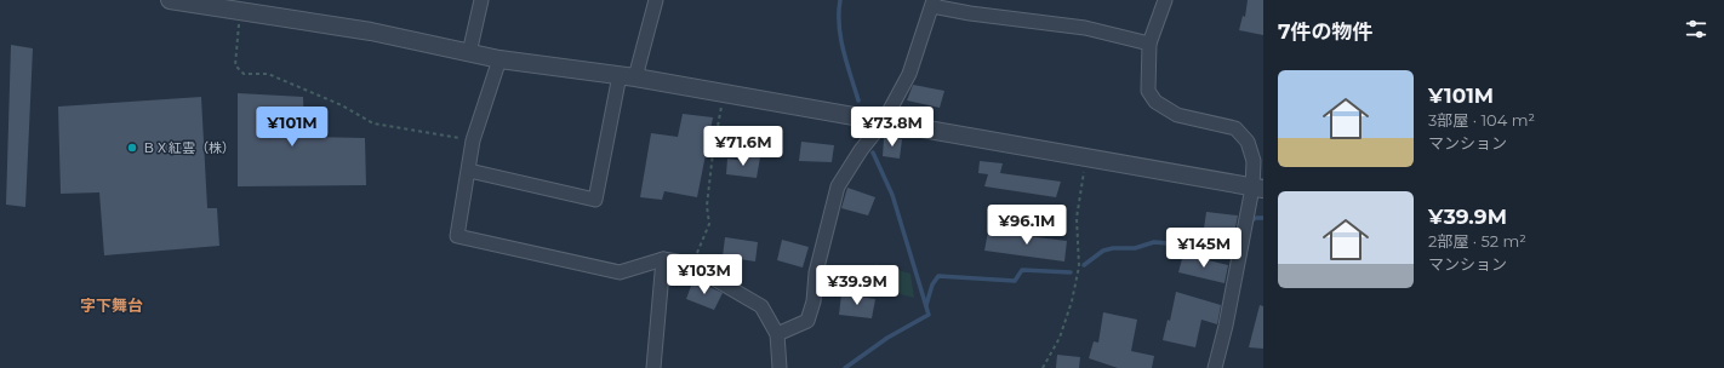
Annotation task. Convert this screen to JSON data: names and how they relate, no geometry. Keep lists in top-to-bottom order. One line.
{"districts":["字下舞台"],"places":["ＢＸ紅雲（株）"],"page":{"heading":"7件の物件","list":[{"name":"¥101M","note":"3部屋 · 104 m² · マンション"},{"name":"¥39.9M","note":"2部屋 · 52 m² · マンション"}],"price":["¥101M","¥73.8M","¥71.6M","¥96.1M","¥145M","¥103M","¥39.9M"]}}
